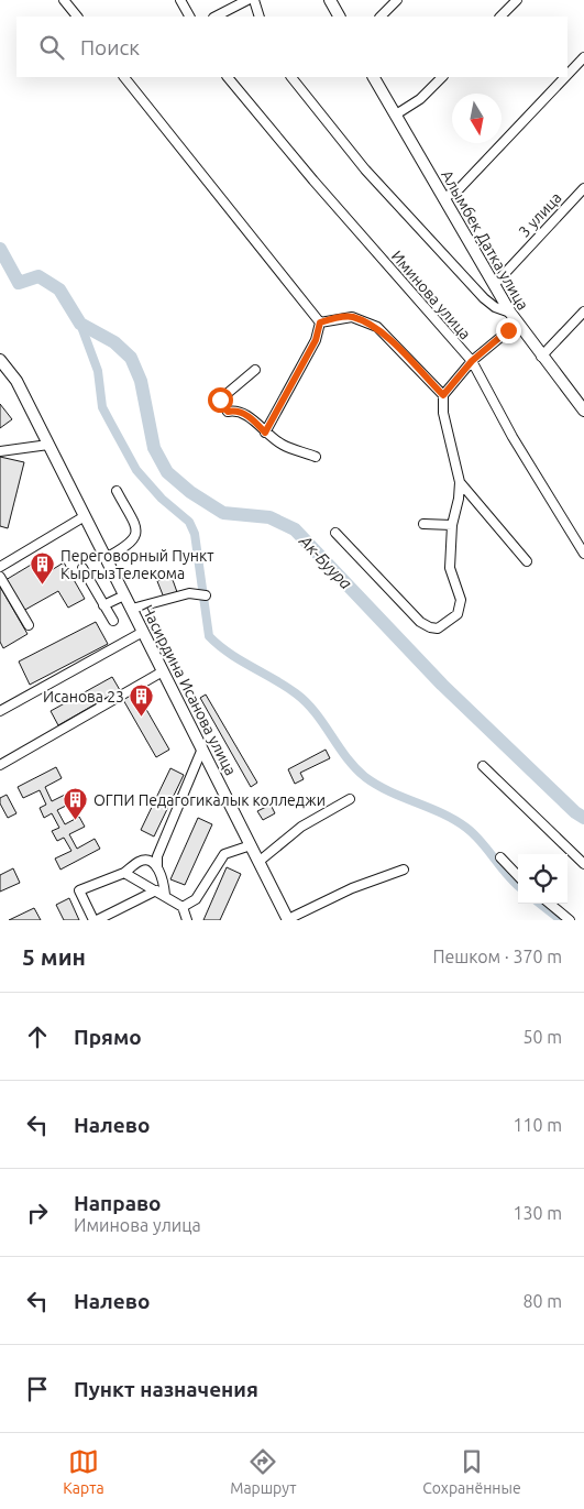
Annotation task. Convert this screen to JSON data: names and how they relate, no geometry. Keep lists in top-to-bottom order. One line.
{"streets":{"main road":["Алымбек Датка улица","Насирдина Исанова улица"],"street":["3 улица","Иминова улица"]},"crossings":[["3 улица","Алымбек Датка улица"]],"water":["Ак-Буура"],"places":{"building":["Переговорный Пункт КыргызТелекома","Исанова 23","ОГПИ Педагогикалык колледжи"]},"north":"bottom","page":{"search":"Поиск","heading":["5 мин","Пешком · 370 m"],"list":[["Прямо","50 m"],["Налево","110 m"],["Направо","Иминова улица","130 m"],["Налево","80 m"],"Пункт назначения"],"nav":["Карта","Маршрут","Сохранённые"]}}
